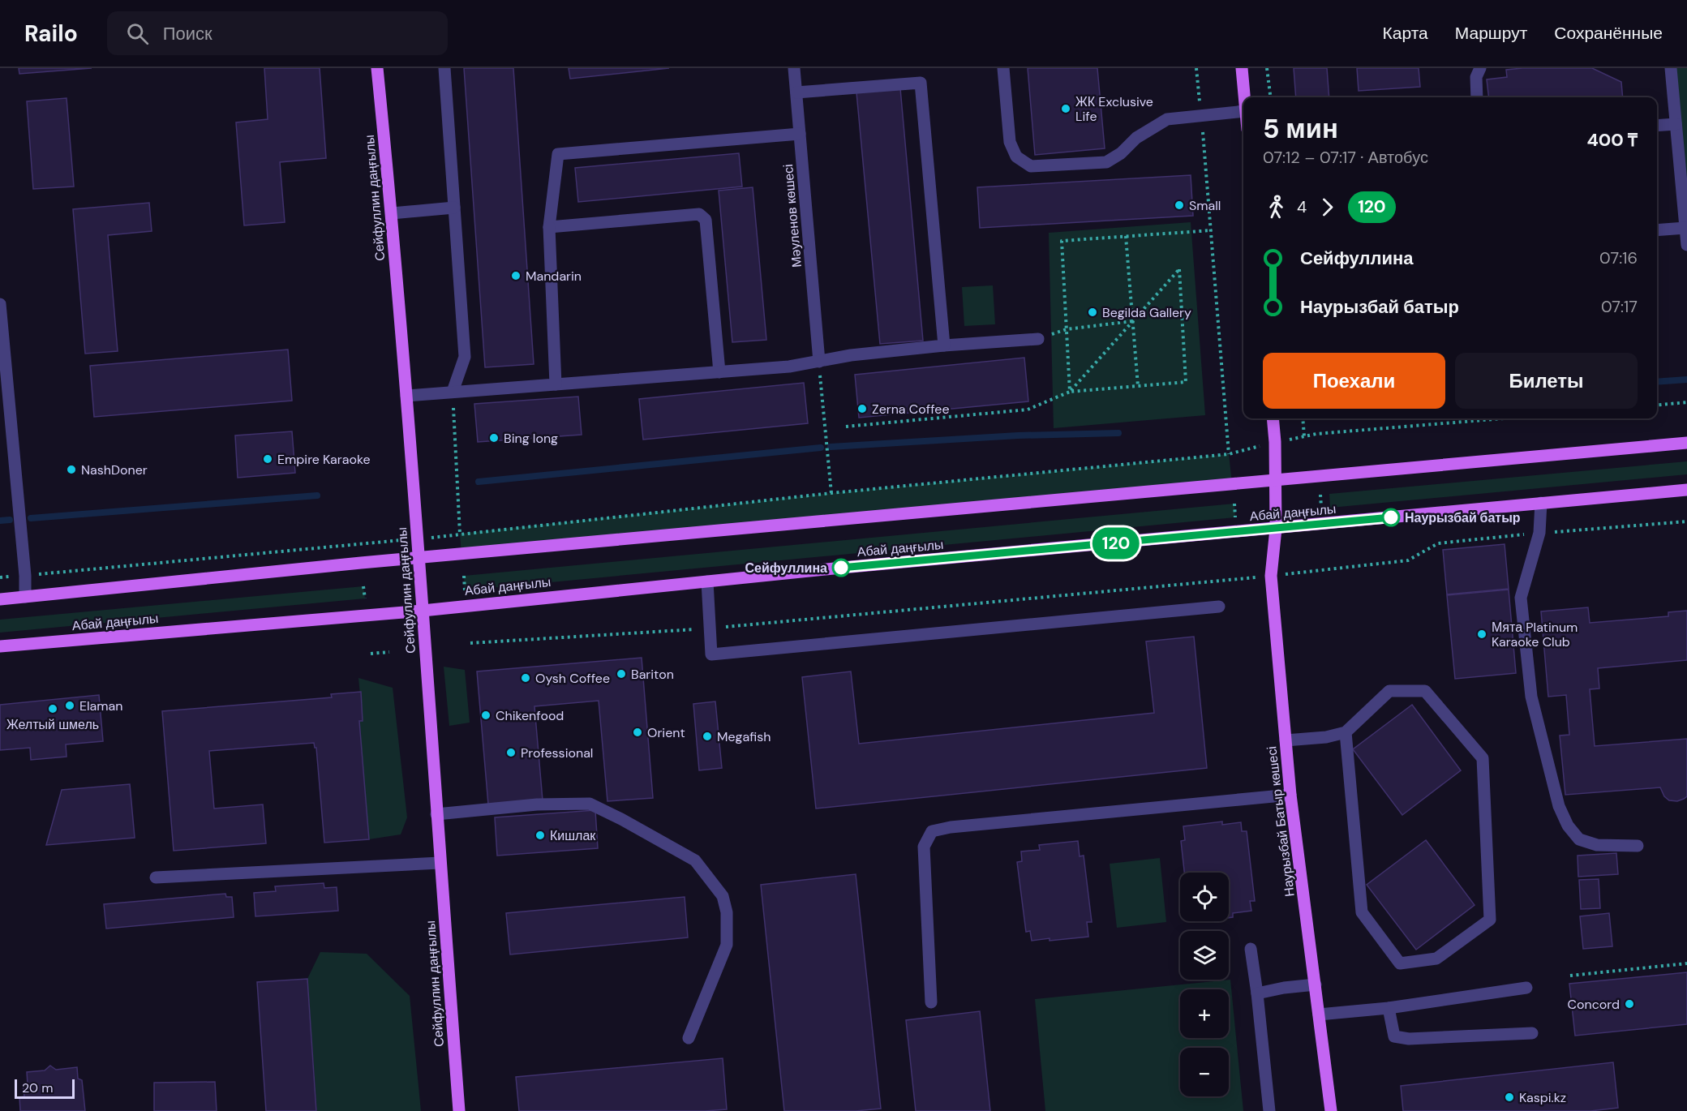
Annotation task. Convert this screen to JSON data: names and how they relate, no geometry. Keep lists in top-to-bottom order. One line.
{"streets":{"main road":["Сейфуллин даңғылы","Абай даңғылы","Наурызбай Батыр көшесі"],"street":["Мәуленов көшесі"]},"crossings":[["Сейфуллин даңғылы","Абай даңғылы"],["Абай даңғылы","Наурызбай Батыр көшесі"]],"places":["ЖК Exclusive Life","Small","Mandarin","Begilda Gallery","Zerna Coffee","Bing long","Empire Karaoke","NashDoner","Наурызбай батыр","Сейфуллина","Мята Platinum Karaoke Club","Bariton","Oysh Coffee","Elaman","Желтый шмель","Chikenfood","Orient","Megafish","Professional","Кишлак","Concord","Kaspi.kz"],"lines":["bus line 120"],"scale_bar":"20 m","page":{"header":"Railo","search":"Поиск","nav":["Карта","Маршрут","Сохранённые"],"on_map":"120","heading":["5 мин","07:12 – 07:17 · Автобус","400 ₸"],"legs":["4","120"],"list":[{"name":"Сейфуллина","value":"07:16"},{"name":"Наурызбай батыр","value":"07:17"}],"buttons":["Поехали","Билеты"],"map_buttons":["+","−"],"scale":"20 m"}}
